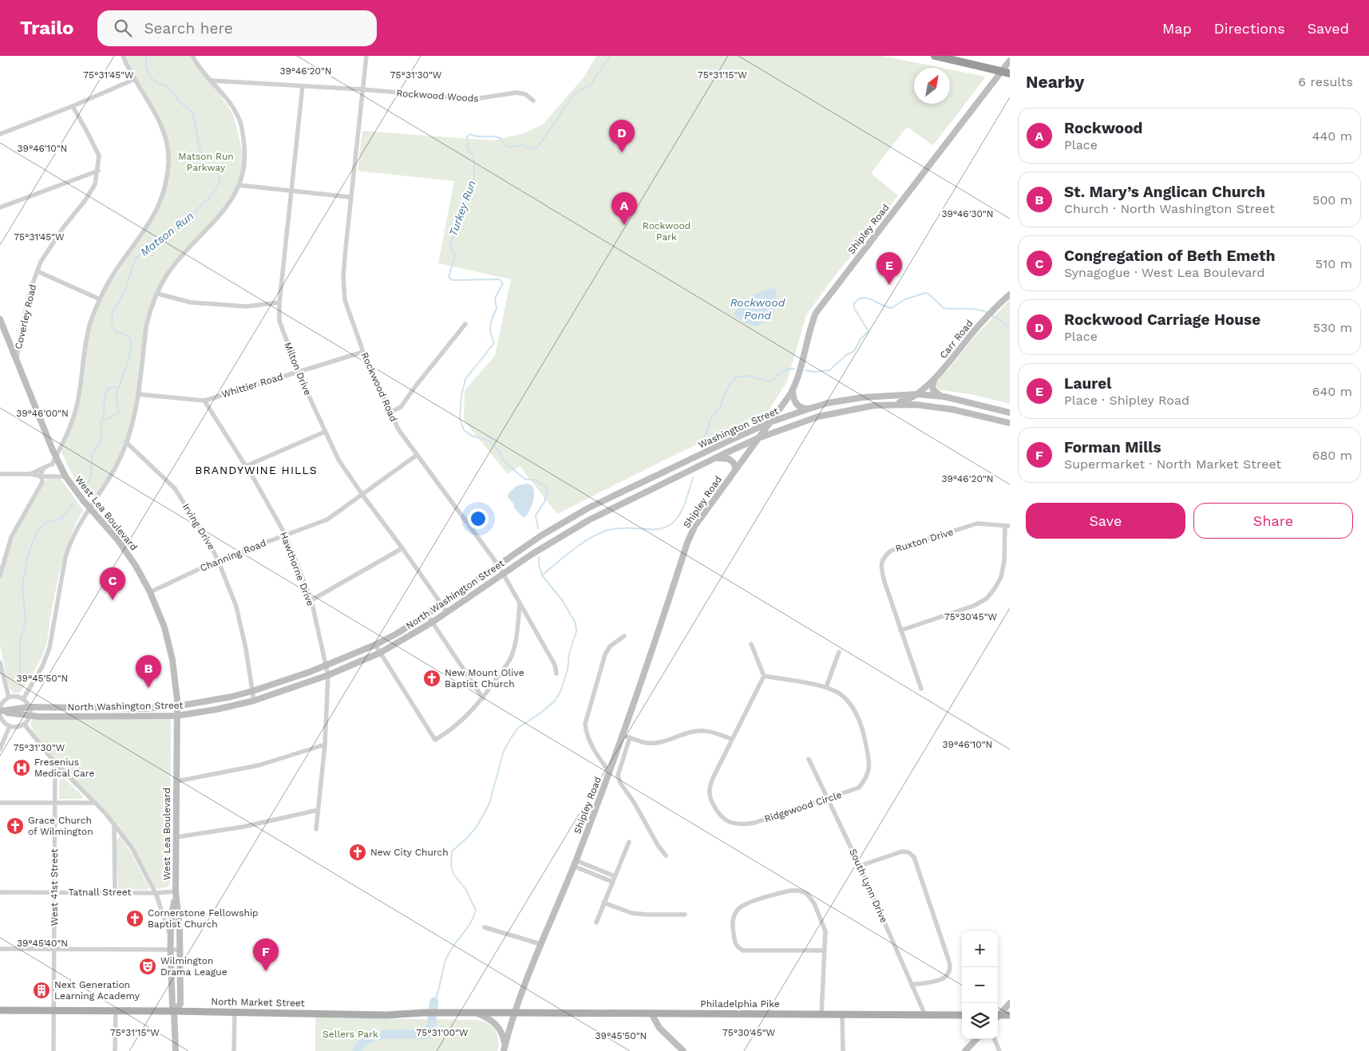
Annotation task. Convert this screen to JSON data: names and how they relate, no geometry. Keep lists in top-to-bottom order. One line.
{"streets":{"main road":["Shipley Road","Carr Road","Washington Street","West Lea Boulevard","North Washington Street","North Market Street","Philadelphia Pike"],"street":["Rockwood Woods","Coverley Road","Milton Drive","Whittier Road","Rockwood Road","Irving Drive","Ruxton Drive","Channing Road","Hawthorne Drive","Ridgewood Circle","South Lynn Drive","West 41st Street","Tatnall Street"]},"crossings":[["Rockwood Woods","Milton Drive"],["Rockwood Woods","Rockwood Road"],["Shipley Road","Washington Street"],["Shipley Road","North Washington Street"],["Shipley Road","North Market Street"],["Shipley Road","Philadelphia Pike"],["Coverley Road","West Lea Boulevard"],["Carr Road","Washington Street"],["Milton Drive","Whittier Road"],["Milton Drive","Channing Road"],["Milton Drive","North Washington Street"],["Whittier Road","Rockwood Road"],["Whittier Road","Hawthorne Drive"],["Rockwood Road","Washington Street"],["Rockwood Road","Channing Road"],["Rockwood Road","North Washington Street"],["Washington Street","North Washington Street"],["West Lea Boulevard","Channing Road"],["West Lea Boulevard","North Washington Street"],["West Lea Boulevard","Tatnall Street"],["West Lea Boulevard","North Market Street"],["Irving Drive","Channing Road"],["Irving Drive","North Washington Street"],["Channing Road","Hawthorne Drive"],["Hawthorne Drive","North Washington Street"],["Ridgewood Circle","South Lynn Drive"],["South Lynn Drive","Philadelphia Pike"],["West 41st Street","Tatnall Street"],["West 41st Street","North Market Street"],["North Market Street","Philadelphia Pike"]],"districts":["BRANDYWINE HILLS"],"water":["Turkey Run","Matson Run","Rockwood Pond"],"parks":["Matson Run Parkway","Rockwood Park","Sellers Park"],"places":{"church":["New Mount Olive Baptist Church","Grace Church of Wilmington","New City Church","Cornerstone Fellowship Baptist Church"],"hospital":["Fresenius Medical Care"],"theatre":["Wilmington Drama League"],"building":["Next Generation Learning Academy"]},"north":"top right","page":{"header":"Trailo","search":"Search here","nav":["Map","Directions","Saved"],"heading":["Nearby","6 results"],"list":[{"mark":"A","name":"Rockwood","note":"Place","value":"440 m"},{"mark":"B","name":"St. Mary’s Anglican Church","note":"Church · North Washington Street","value":"500 m"},{"mark":"C","name":"Congregation of Beth Emeth","note":"Synagogue · West Lea Boulevard","value":"510 m"},{"mark":"D","name":"Rockwood Carriage House","note":"Place","value":"530 m"},{"mark":"E","name":"Laurel","note":"Place · Shipley Road","value":"640 m"},{"mark":"F","name":"Forman Mills","note":"Supermarket · North Market Street","value":"680 m"}],"pins":["D","A","E","C","B","F"],"buttons":["Save","Share"],"map_buttons":["+","−"]},"coordinates":["39°46'20\"N","75°31'45\"W","75°31'30\"W","75°31'15\"W","39°46'10\"N","39°46'30\"N","39°46'00\"N","75°30'45\"W","39°45'50\"N","39°45'40\"N","75°31'00\"W"]}
